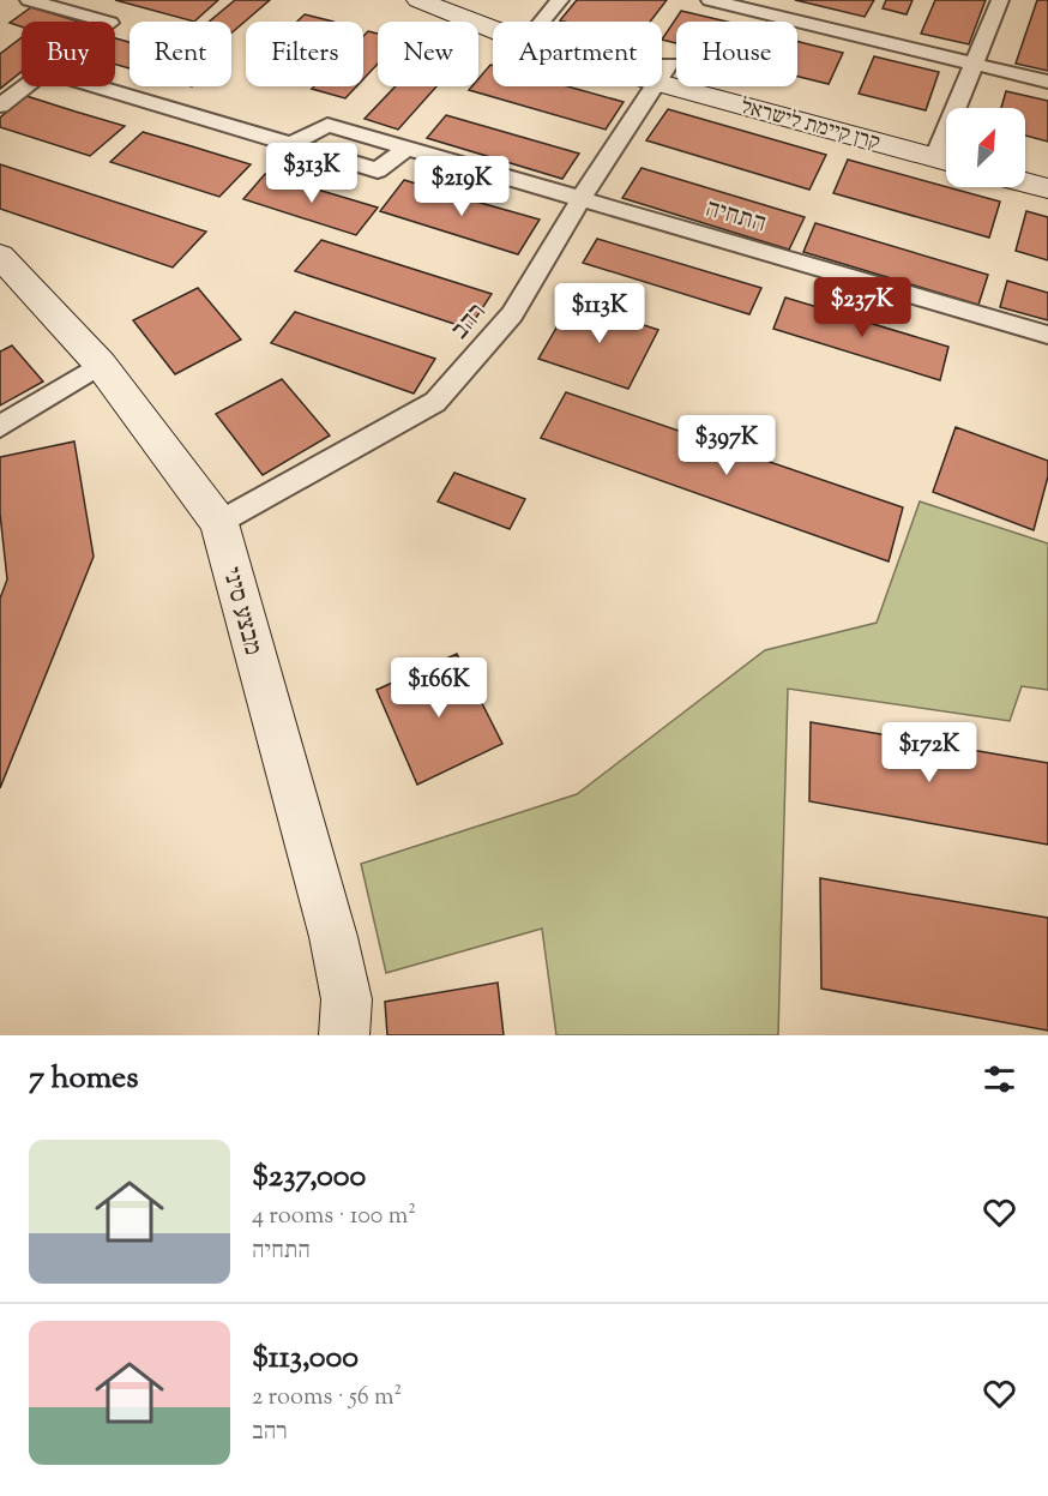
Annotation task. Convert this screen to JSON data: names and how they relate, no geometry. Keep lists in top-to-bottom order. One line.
{"streets":{"street":["קרן קיימת לישראל","התחיה","רהב","מבצע סיני"]},"crossings":[["קרן קיימת לישראל","רהב"],["התחיה","רהב"],["רהב","מבצע סיני"]],"north":"top right","page":{"chip":["Buy","Rent","Filters","New","Apartment","House"],"price":["$313K","$219K","$237K","$113K","$397K","$166K","$172K"],"heading":"7 homes","list":[{"name":"$237,000","note":"4 rooms · 100 m² · התחיה"},{"name":"$113,000","note":"2 rooms · 56 m² · רהב"}]}}
